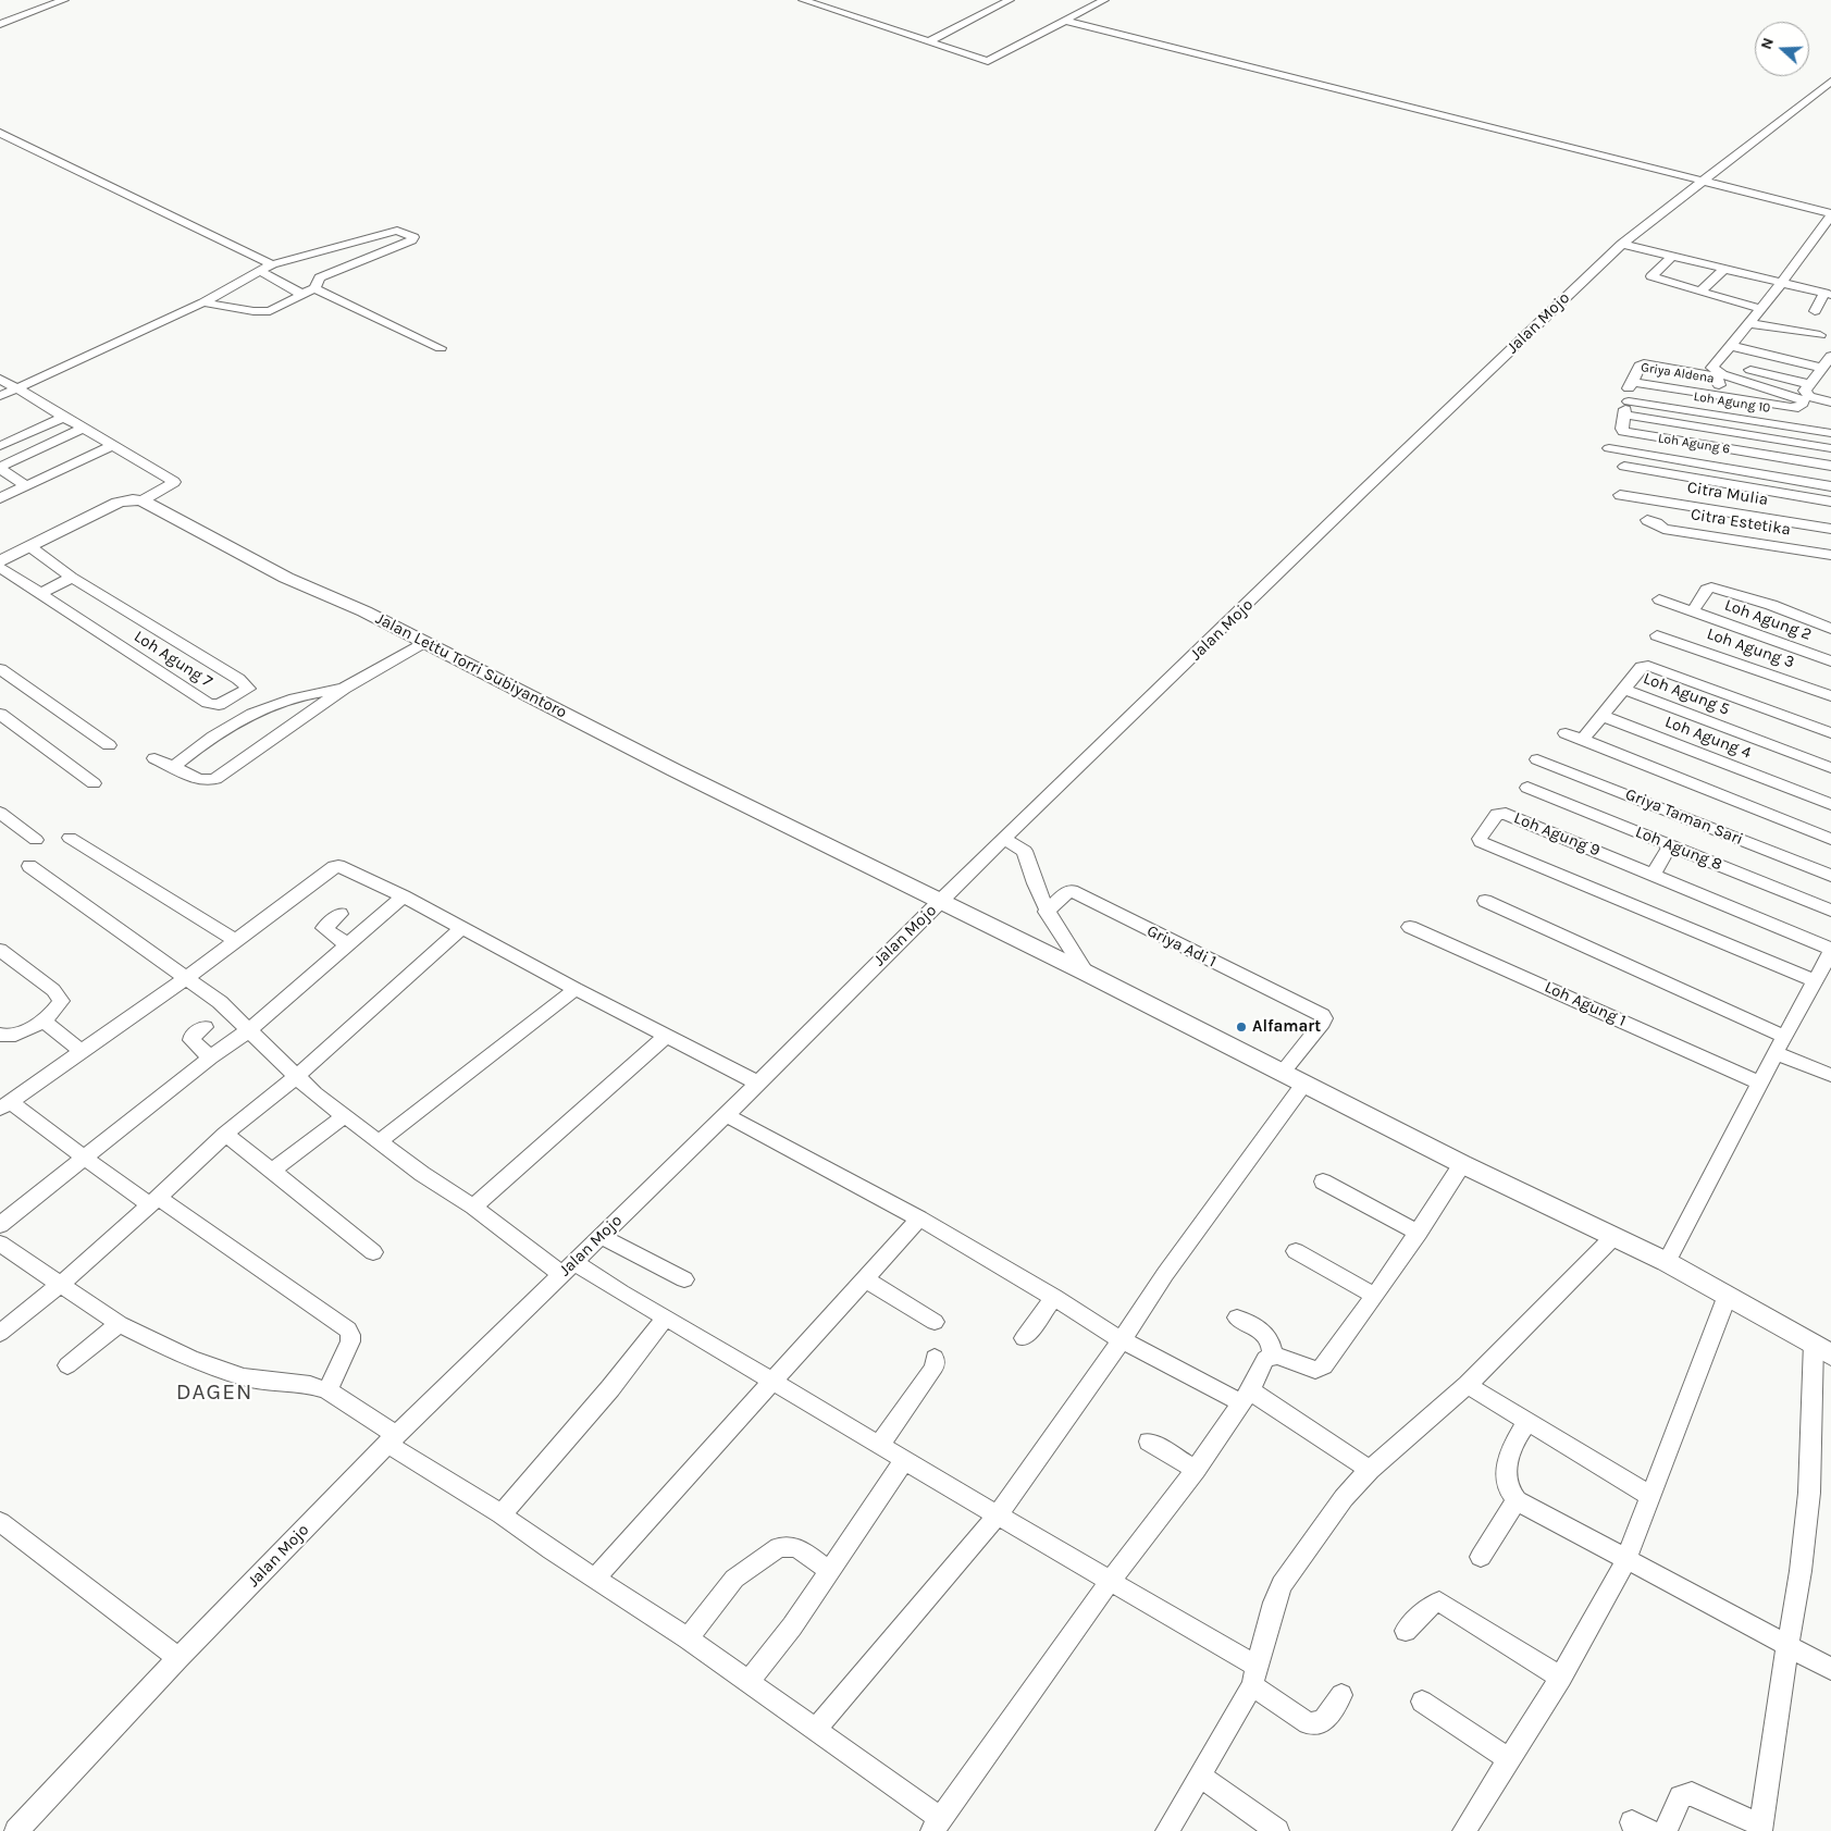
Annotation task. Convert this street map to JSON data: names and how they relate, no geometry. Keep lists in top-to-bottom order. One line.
{"streets":{"main road":["Jalan Lettu Torri Subiyantoro"],"street":["Jalan Mojo","Griya Aldena","Loh Agung 10","Loh Agung 6","Citra Mulia","Citra Estetika","Loh Agung 2","Loh Agung 3","Loh Agung 7","Loh Agung 5","Loh Agung 4","Griya Taman Sari","Loh Agung 9","Loh Agung 8","Griya Adi 1","Loh Agung 1"]},"crossings":[["Jalan Mojo","Jalan Lettu Torri Subiyantoro"],["Griya Aldena","Loh Agung 10"],["Griya Aldena","Loh Agung 6"],["Loh Agung 10","Loh Agung 6"],["Jalan Lettu Torri Subiyantoro","Griya Adi 1"]],"districts":["DAGEN"],"places":["Alfamart"],"north":"left"}
